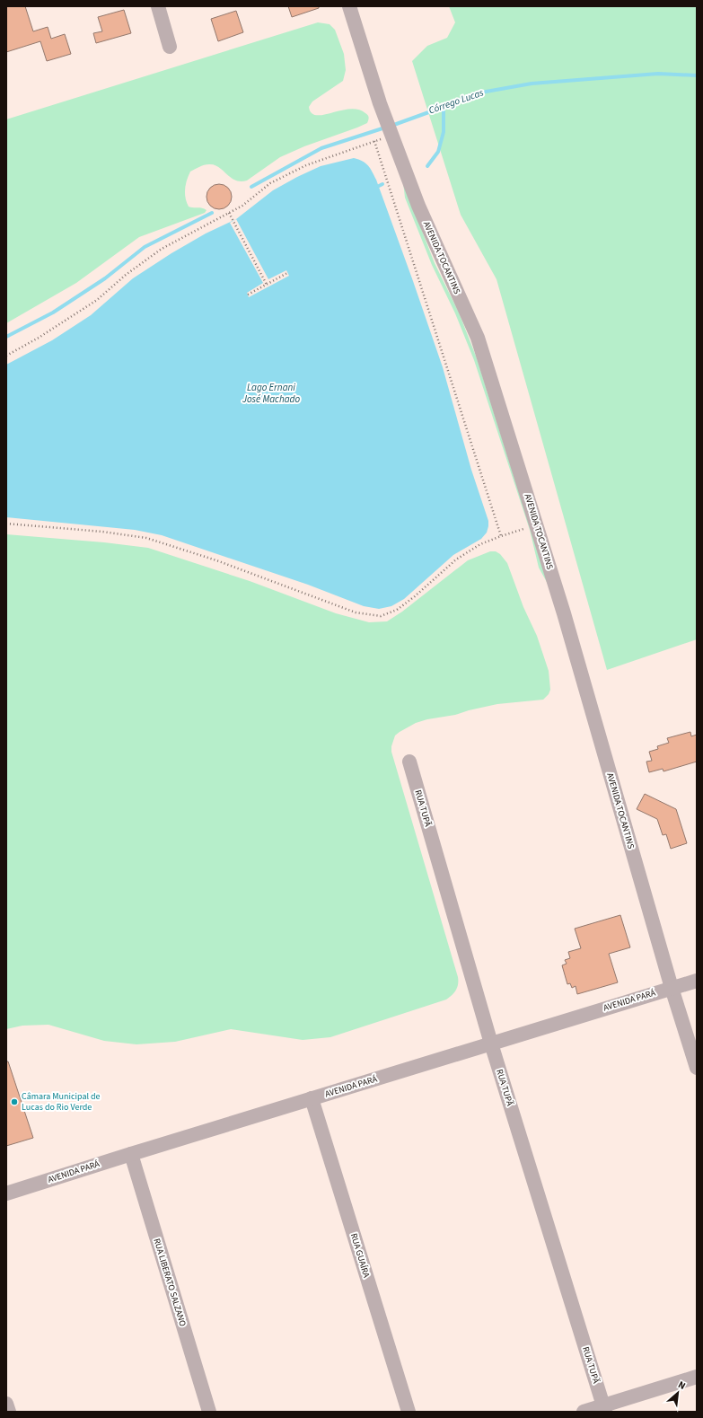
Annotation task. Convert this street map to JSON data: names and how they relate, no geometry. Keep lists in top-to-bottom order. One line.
{"streets":{"street":["AVENIDA TOCANTINS","RUA TUPÃ","AVENIDA PARÁ","RUA GUAÍRA","RUA LIBERATO SALZANO"]},"crossings":[["AVENIDA TOCANTINS","AVENIDA PARÁ"],["RUA TUPÃ","AVENIDA PARÁ"],["AVENIDA PARÁ","RUA GUAÍRA"],["AVENIDA PARÁ","RUA LIBERATO SALZANO"]],"water":["Córrego Lucas","Lago Ernani José Machado"],"places":["Câmara Municipal de Lucas do Rio Verde"],"north":"top right"}
